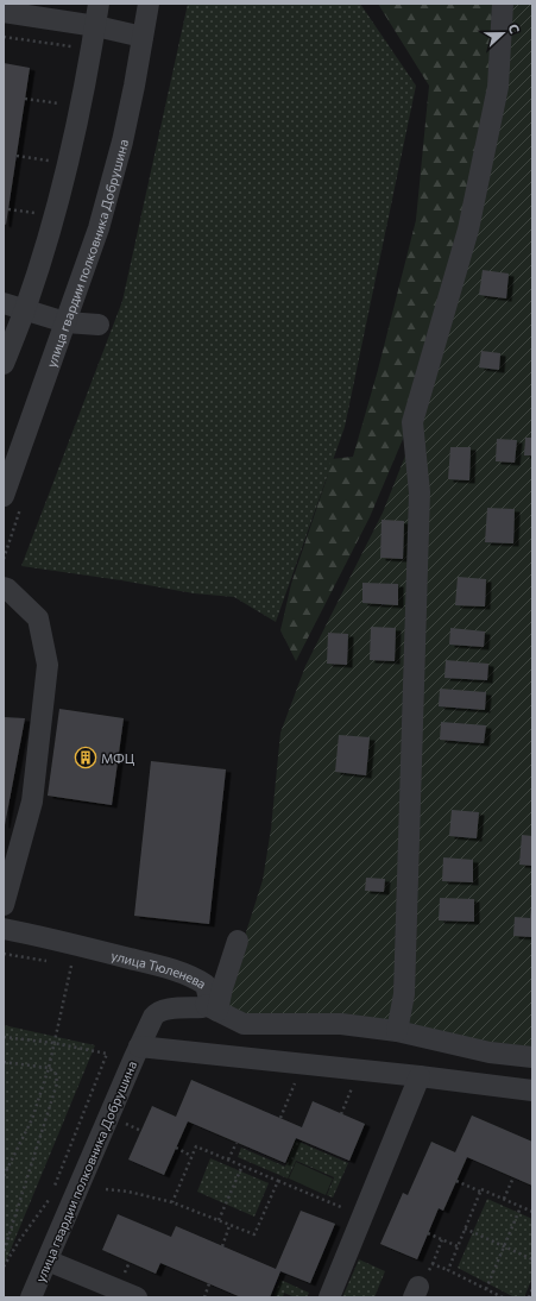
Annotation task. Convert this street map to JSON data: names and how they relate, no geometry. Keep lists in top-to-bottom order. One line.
{"streets":{"street":["улица гвардии полковника Добрушина","улица Тюленева"]},"crossings":[["улица гвардии полковника Добрушина","улица Тюленева"]],"places":{"building":["МФЦ"]},"north":"right"}
